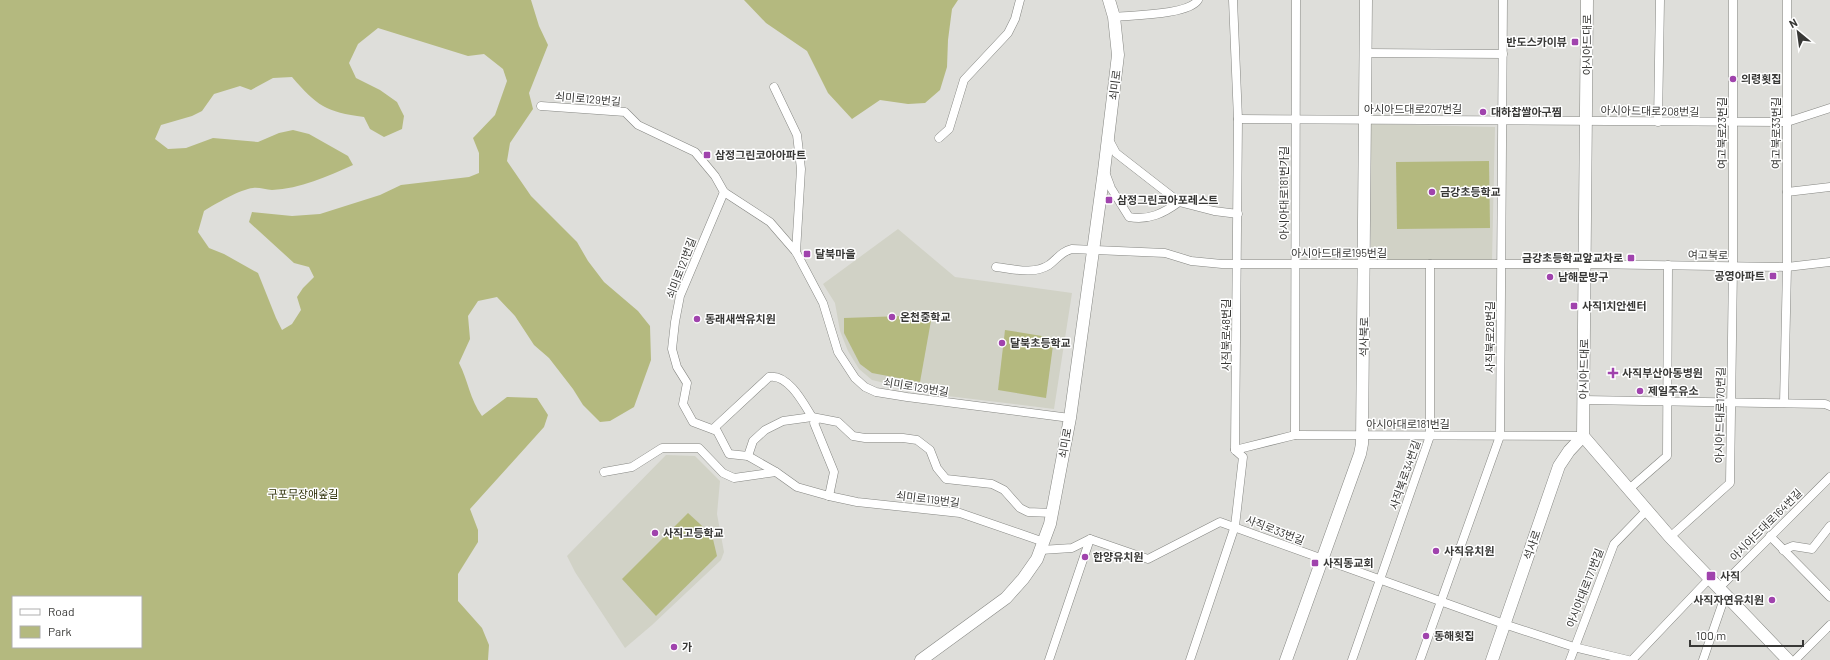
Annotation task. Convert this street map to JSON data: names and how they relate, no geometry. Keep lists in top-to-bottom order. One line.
{"streets":{"main road":["아시아드대로","쇠미로","석사북로","석사로"],"street":["쇠미로129번길","아시아드대로207번길","아시아드대로208번길","여고북로23번길","여고북로33번길","아시아대로181번가길","아시아드대로195번길","여고북로","쇠미로121번길","사직북로48번길","사직북로28번길","아시아드대로170번길","아시아대로181번길","사직북로34번길","쇠미로119번길","아시아드대로164번길","사직로33번길","아시아대로171번길"]},"crossings":[["아시아드대로","아시아드대로207번길"],["아시아드대로","아시아드대로208번길"],["아시아드대로","아시아드대로195번길"],["아시아드대로","여고북로"],["아시아드대로","아시아대로181번길"],["아시아드대로","석사로"],["쇠미로","쇠미로129번길"],["쇠미로","아시아드대로195번길"],["쇠미로","쇠미로119번길"],["쇠미로129번길","쇠미로121번길"],["아시아드대로207번길","아시아드대로208번길"],["아시아드대로207번길","아시아대로181번가길"],["아시아드대로207번길","사직북로48번길"],["아시아드대로207번길","석사북로"],["아시아드대로207번길","사직북로28번길"],["아시아드대로208번길","여고북로23번길"],["아시아드대로208번길","여고북로33번길"],["여고북로23번길","여고북로"],["여고북로23번길","아시아드대로170번길"],["여고북로33번길","여고북로"],["아시아대로181번가길","아시아드대로195번길"],["아시아대로181번가길","아시아대로181번길"],["아시아드대로195번길","여고북로"],["아시아드대로195번길","사직북로48번길"],["아시아드대로195번길","석사북로"],["아시아드대로195번길","사직북로28번길"],["아시아드대로195번길","사직북로34번길"],["여고북로","아시아드대로170번길"],["사직북로48번길","아시아대로181번길"],["사직북로48번길","사직로33번길"],["석사북로","아시아대로181번길"],["석사북로","사직로33번길"],["사직북로28번길","아시아대로181번길"],["사직북로28번길","사직로33번길"],["아시아대로181번길","사직북로34번길"],["아시아대로181번길","석사로"],["사직북로34번길","사직로33번길"],["사직로33번길","석사로"],["사직로33번길","아시아대로171번길"]],"parks":["구포무장애숲길"],"places":{"transit":["반도스카이뷰","삼정그린코아아파트","삼정그린코아포레스트","달북마을","금강초등학교앞교차로","공영아파트","사직1치안센터","사직동교회","사직"],"other":["의령횟집","대하찹쌀아구찜","금강초등학교","남해문방구","온천중학교","동래새싹유치원","달북초등학교","제일주유소","사직고등학교","사직유치원","한양유치원","사직자연유치원","동해횟집","가"],"health":["사직부산아동병원"]},"legend":["Road","Park"],"scale_bar":"100 m","north":"top left"}
